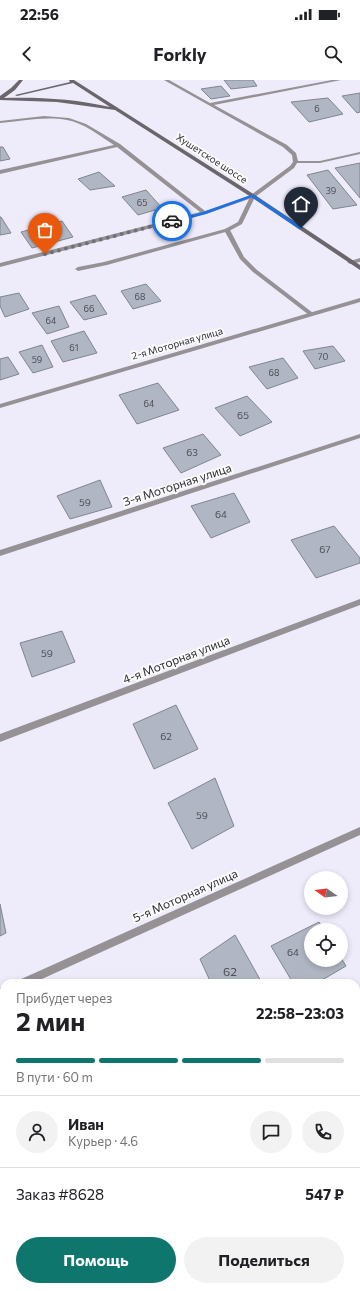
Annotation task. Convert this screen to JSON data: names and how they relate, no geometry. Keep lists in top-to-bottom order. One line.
{"streets":{"main road":["Хушетское шоссе"],"street":["2-я Моторная улица","3-я Моторная улица","4-я Моторная улица","5-я Моторная улица"]},"house_numbers":["6","39","65","68","66","64","61","70","59","68","64","65","63","59","64","67","59","62","59","64","62"],"north":"left","page":{"status":"22:56","header":"Forkly","heading":["2 мин","Прибудет через","22:58–23:03"],"panel":["Иван","Курьер · 4.6","Заказ #8628","547 ₽"],"bar":"В пути · 60 m","buttons":["Помощь","Поделиться"]}}
